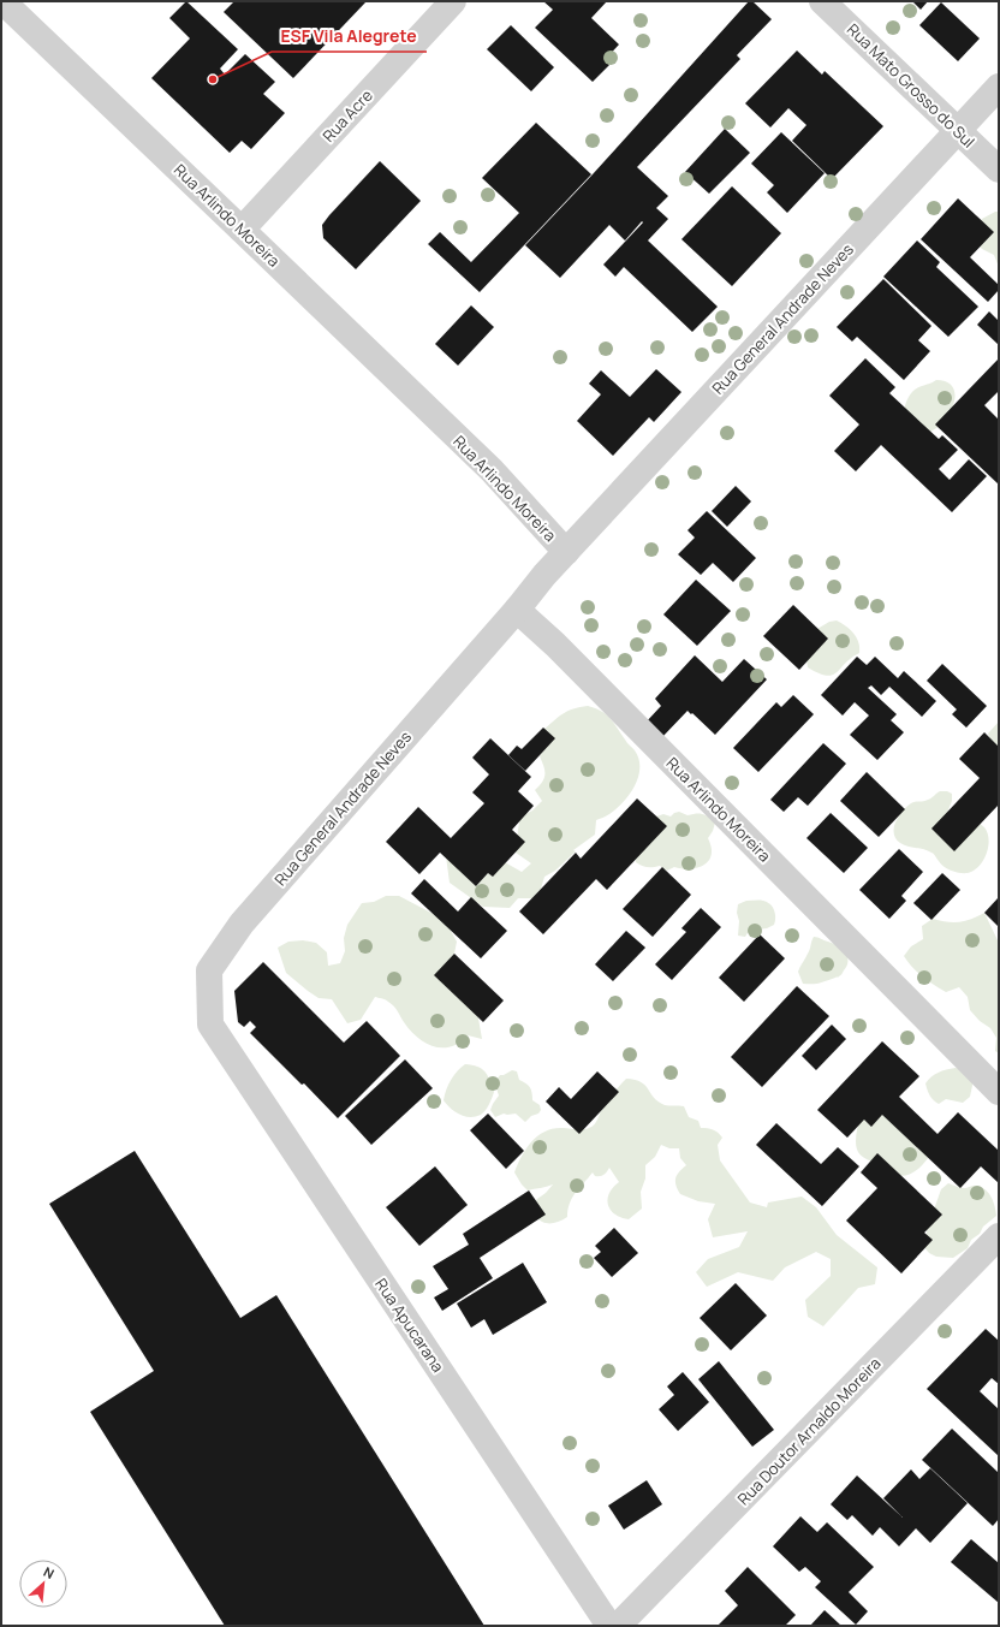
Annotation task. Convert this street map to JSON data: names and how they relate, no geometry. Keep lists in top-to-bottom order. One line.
{"streets":{"street":["Rua Mato Grosso do Sul","Rua Acre","Rua Arlindo Moreira","Rua General Andrade Neves","Rua Apucarana","Rua Doutor Arnaldo Moreira"]},"crossings":[["Rua Mato Grosso do Sul","Rua General Andrade Neves"],["Rua Acre","Rua Arlindo Moreira"],["Rua Arlindo Moreira","Rua General Andrade Neves"],["Rua General Andrade Neves","Rua Apucarana"]],"places":["ESF Vila Alegrete"],"north":"top right"}
